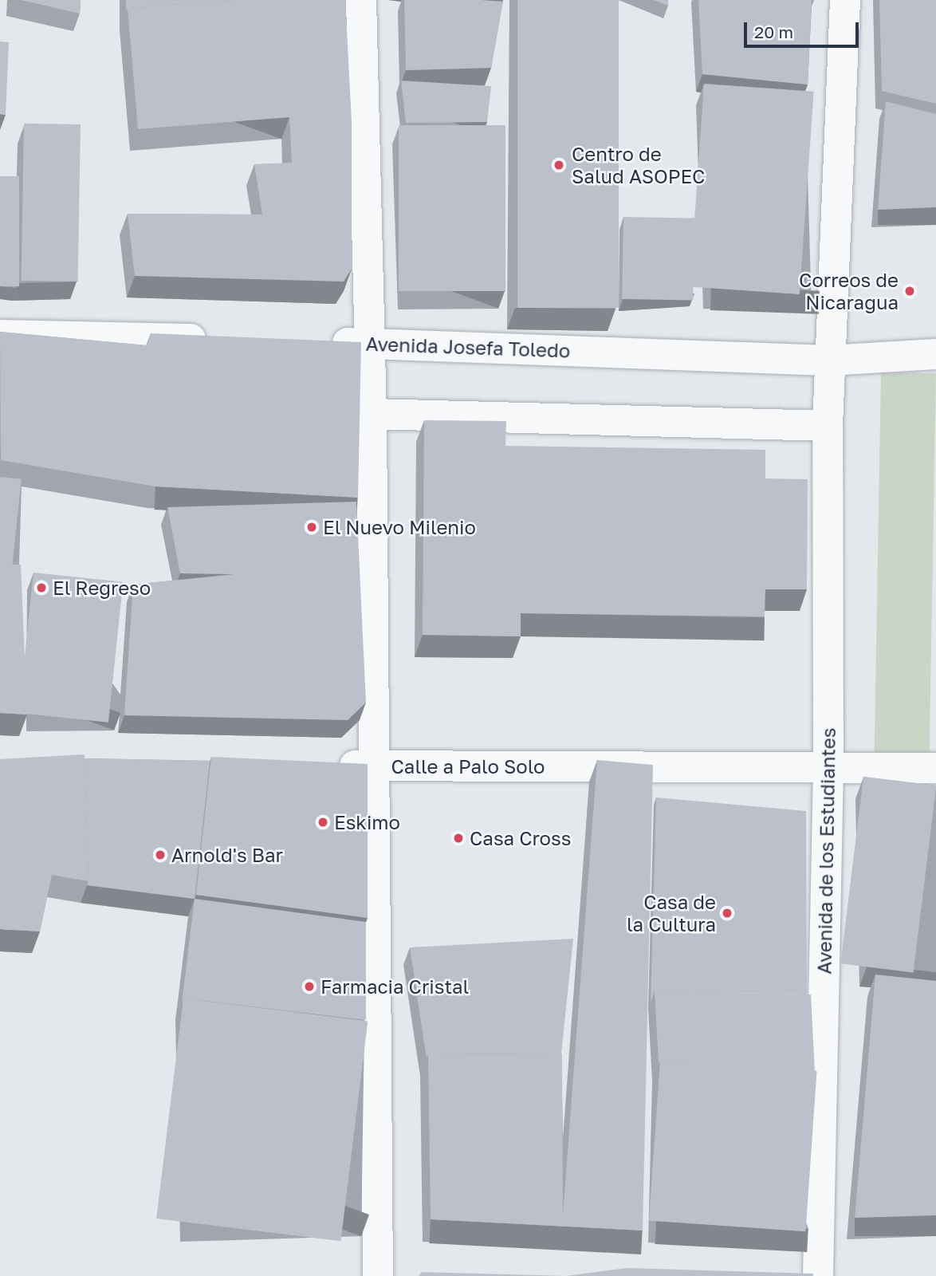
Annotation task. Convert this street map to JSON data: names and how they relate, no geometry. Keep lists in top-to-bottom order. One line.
{"streets":{"street":["Avenida Josefa Toledo","Calle a Palo Solo","Avenida de los Estudiantes"]},"crossings":[["Avenida Josefa Toledo","Avenida de los Estudiantes"],["Calle a Palo Solo","Avenida de los Estudiantes"]],"places":["Centro de Salud ASOPEC","Correos de Nicaragua","El Nuevo Milenio","El Regreso","Eskimo","Casa Cross","Arnold's Bar","Casa de la Cultura","Farmacia Cristal"],"scale_bar":"20 m"}
